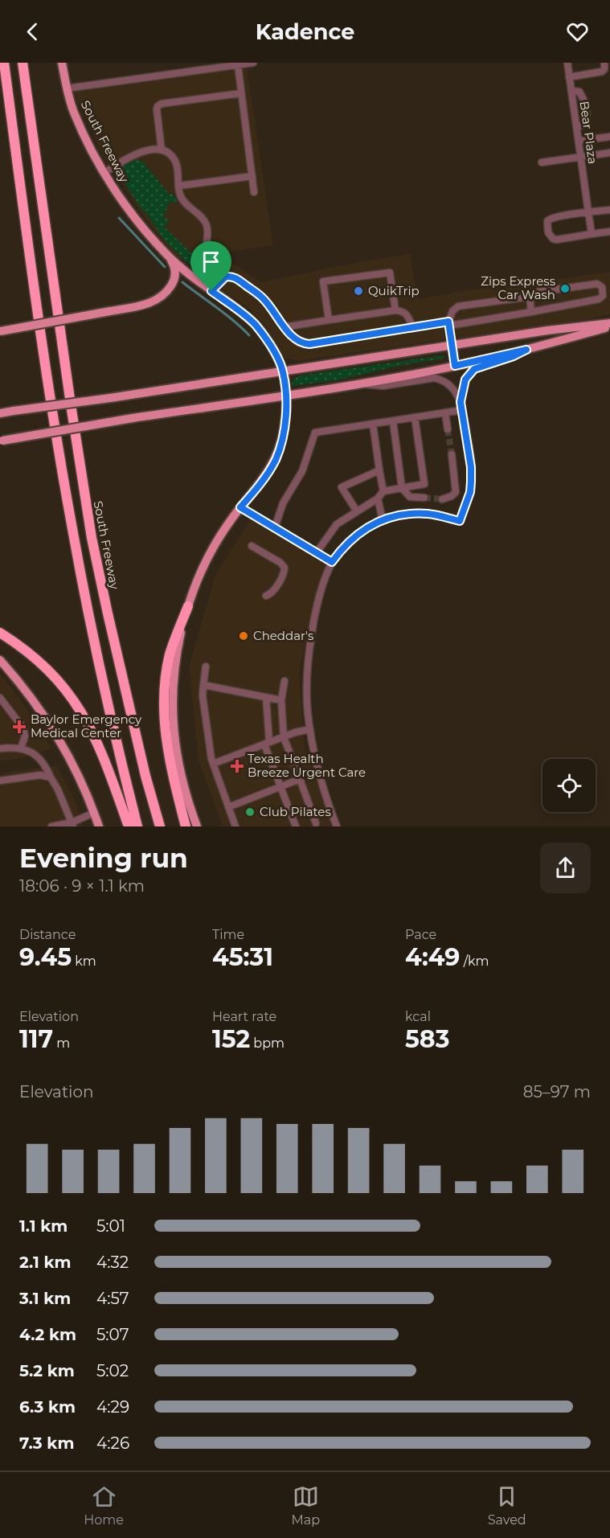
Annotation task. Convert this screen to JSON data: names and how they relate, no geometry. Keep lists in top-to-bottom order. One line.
{"streets":{"highway":["South Freeway"],"street":["Bear Plaza"]},"places":{"other":["Zips Express Car Wash","QuikTrip","Cheddar's","Club Pilates"],"health":["Baylor Emergency Medical Center","Texas Health Breeze Urgent Care"]},"page":{"header":"Kadence","heading":["Evening run","18:06 · 9 × 1.1 km"],"stats":[["Distance","9.45 km"],["Time","45:31"],["Pace","4:49 /km"],["Elevation","117 m"],["Heart rate","152 bpm"],["kcal","583"]],"chart":["Elevation","85–97 m"],"list":[{"name":"1.1 km","note":"5:01"},{"name":"2.1 km","note":"4:32"},{"name":"3.1 km","note":"4:57"},{"name":"4.2 km","note":"5:07"},{"name":"5.2 km","note":"5:02"},{"name":"6.3 km","note":"4:29"},{"name":"7.3 km","note":"4:26"}],"tabs":["Home","Map","Saved"]}}
